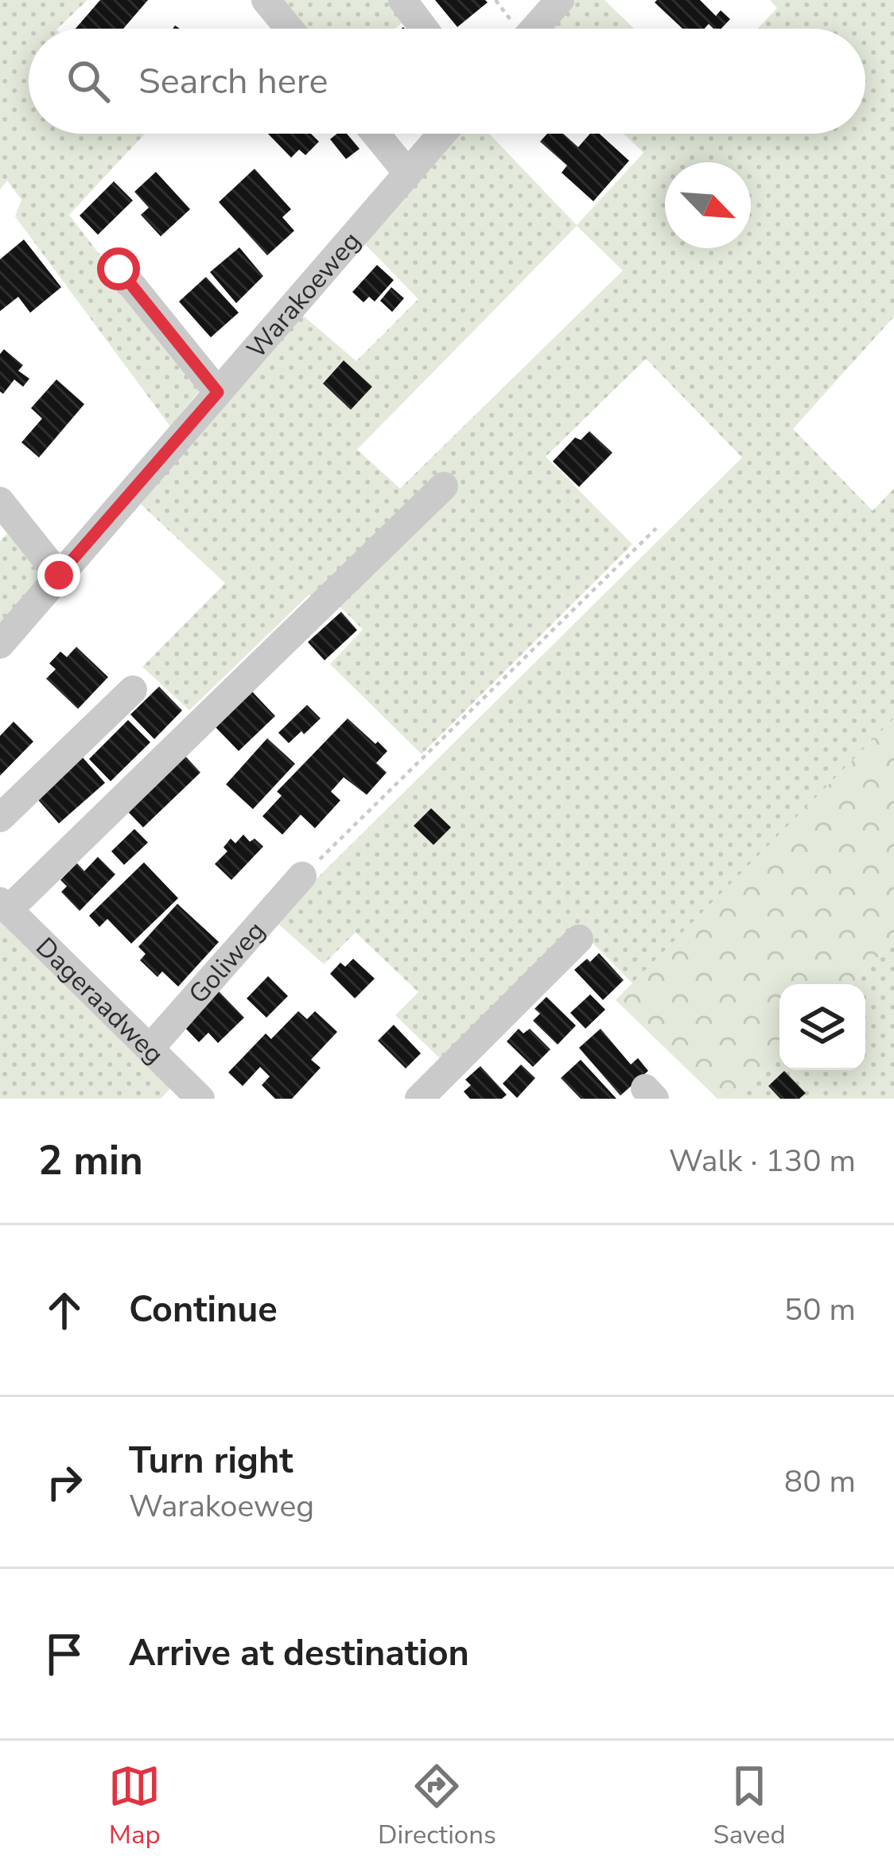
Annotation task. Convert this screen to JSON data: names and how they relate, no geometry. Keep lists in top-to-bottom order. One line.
{"streets":{"street":["Warakoeweg","Goliweg","Dageraadweg"]},"crossings":[["Goliweg","Dageraadweg"]],"north":"bottom right","page":{"search":"Search here","heading":["2 min","Walk · 130 m"],"list":[["Continue","50 m"],["Turn right","Warakoeweg","80 m"],"Arrive at destination"],"nav":["Map","Directions","Saved"]}}
